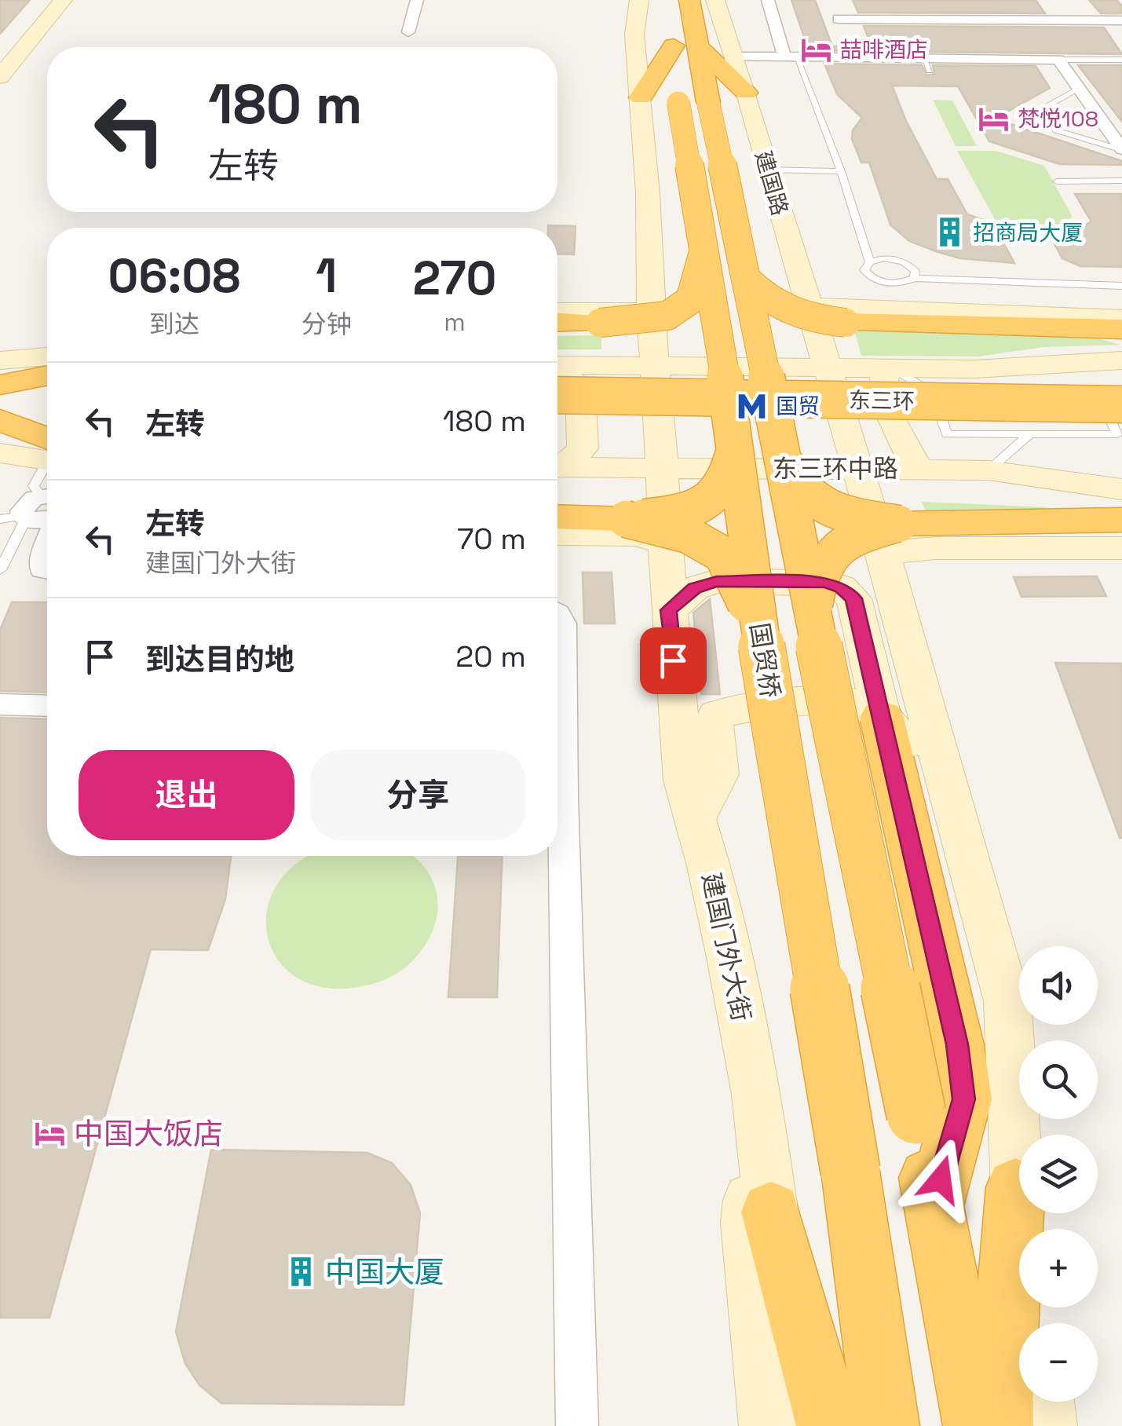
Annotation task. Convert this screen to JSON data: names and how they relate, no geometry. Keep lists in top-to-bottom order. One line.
{"streets":{"highway":["建国路","东三环","国贸桥"],"street":["东三环中路","建国门外大街"]},"crossings":[["建国路","东三环中路"],["建国路","国贸桥"],["建国路","建国门外大街"],["东三环中路","建国门外大街"]],"places":{"hotel":["喆啡酒店","梵悦108","中国大饭店"],"building":["招商局大厦","中国大厦"],"metro station":["国贸"]},"page":{"turn":["180 m","左转"],"eta":["06:08","到达","1","分钟","270","m"],"list":[{"name":"左转","value":"180 m"},{"name":"左转","note":"建国门外大街","value":"70 m"},{"name":"到达目的地","value":"20 m"}],"buttons":["退出","分享"],"map_buttons":["+","−"]}}
